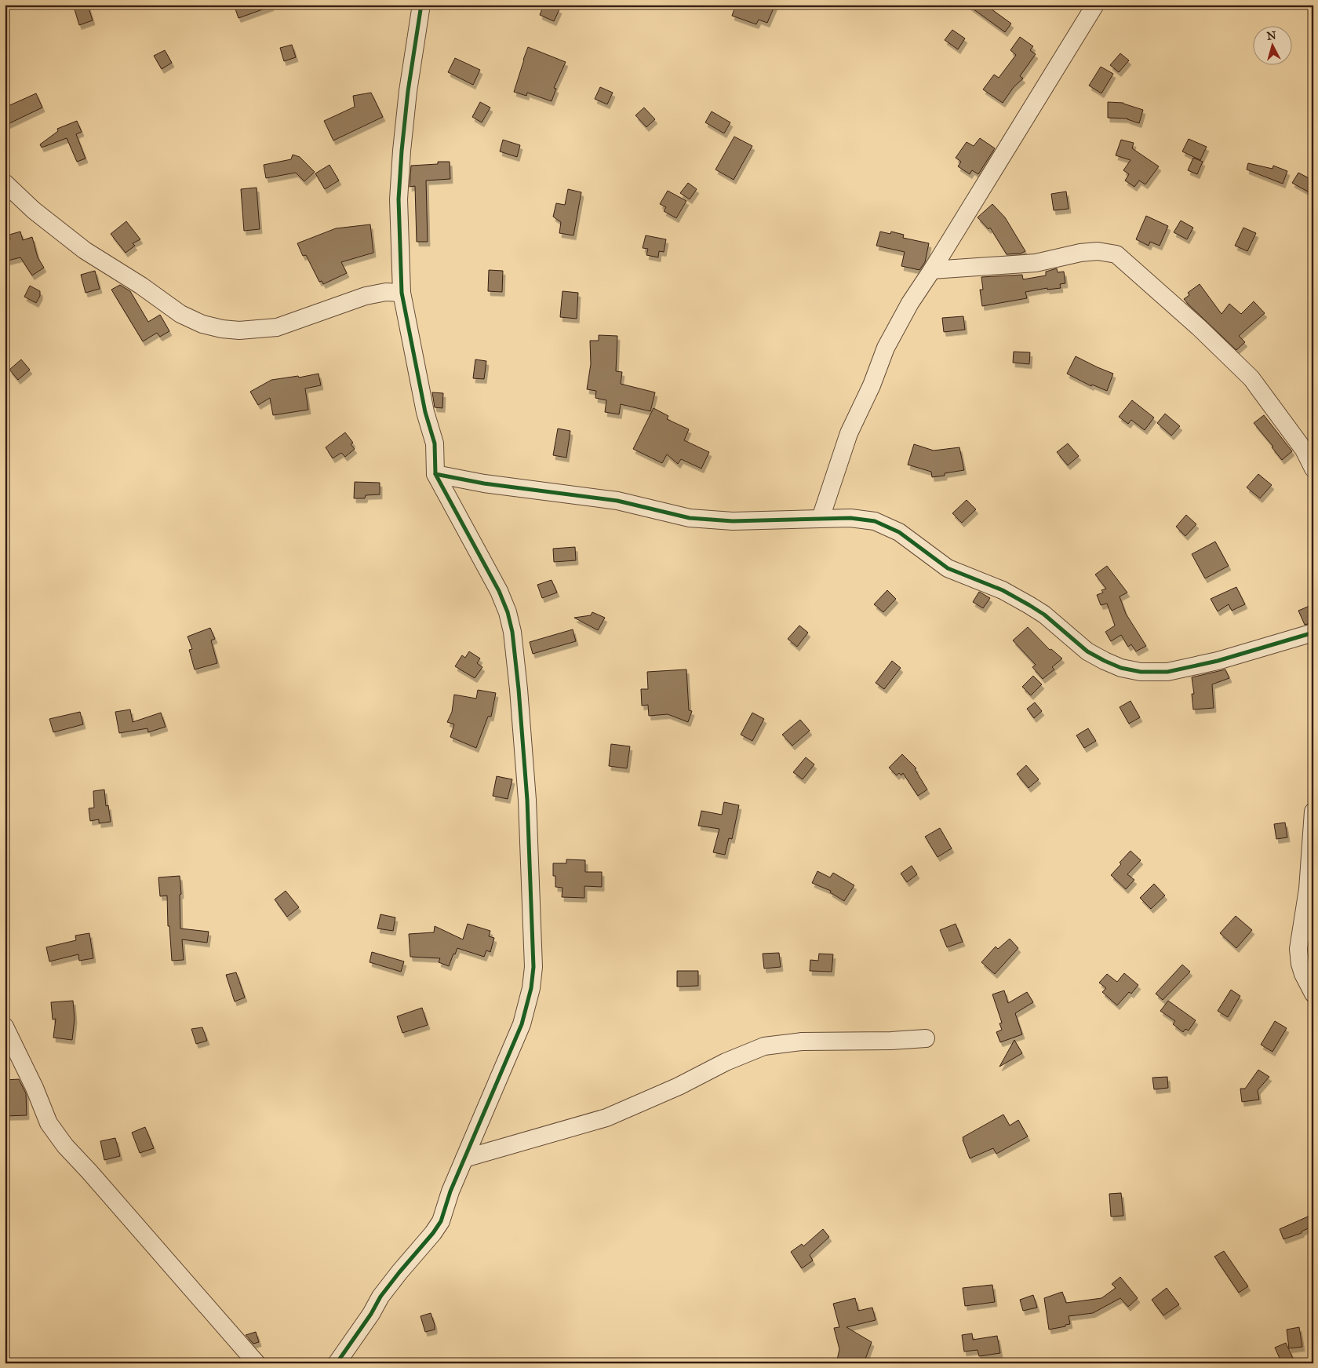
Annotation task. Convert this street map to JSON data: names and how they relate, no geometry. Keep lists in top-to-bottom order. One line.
{"north":"top"}
